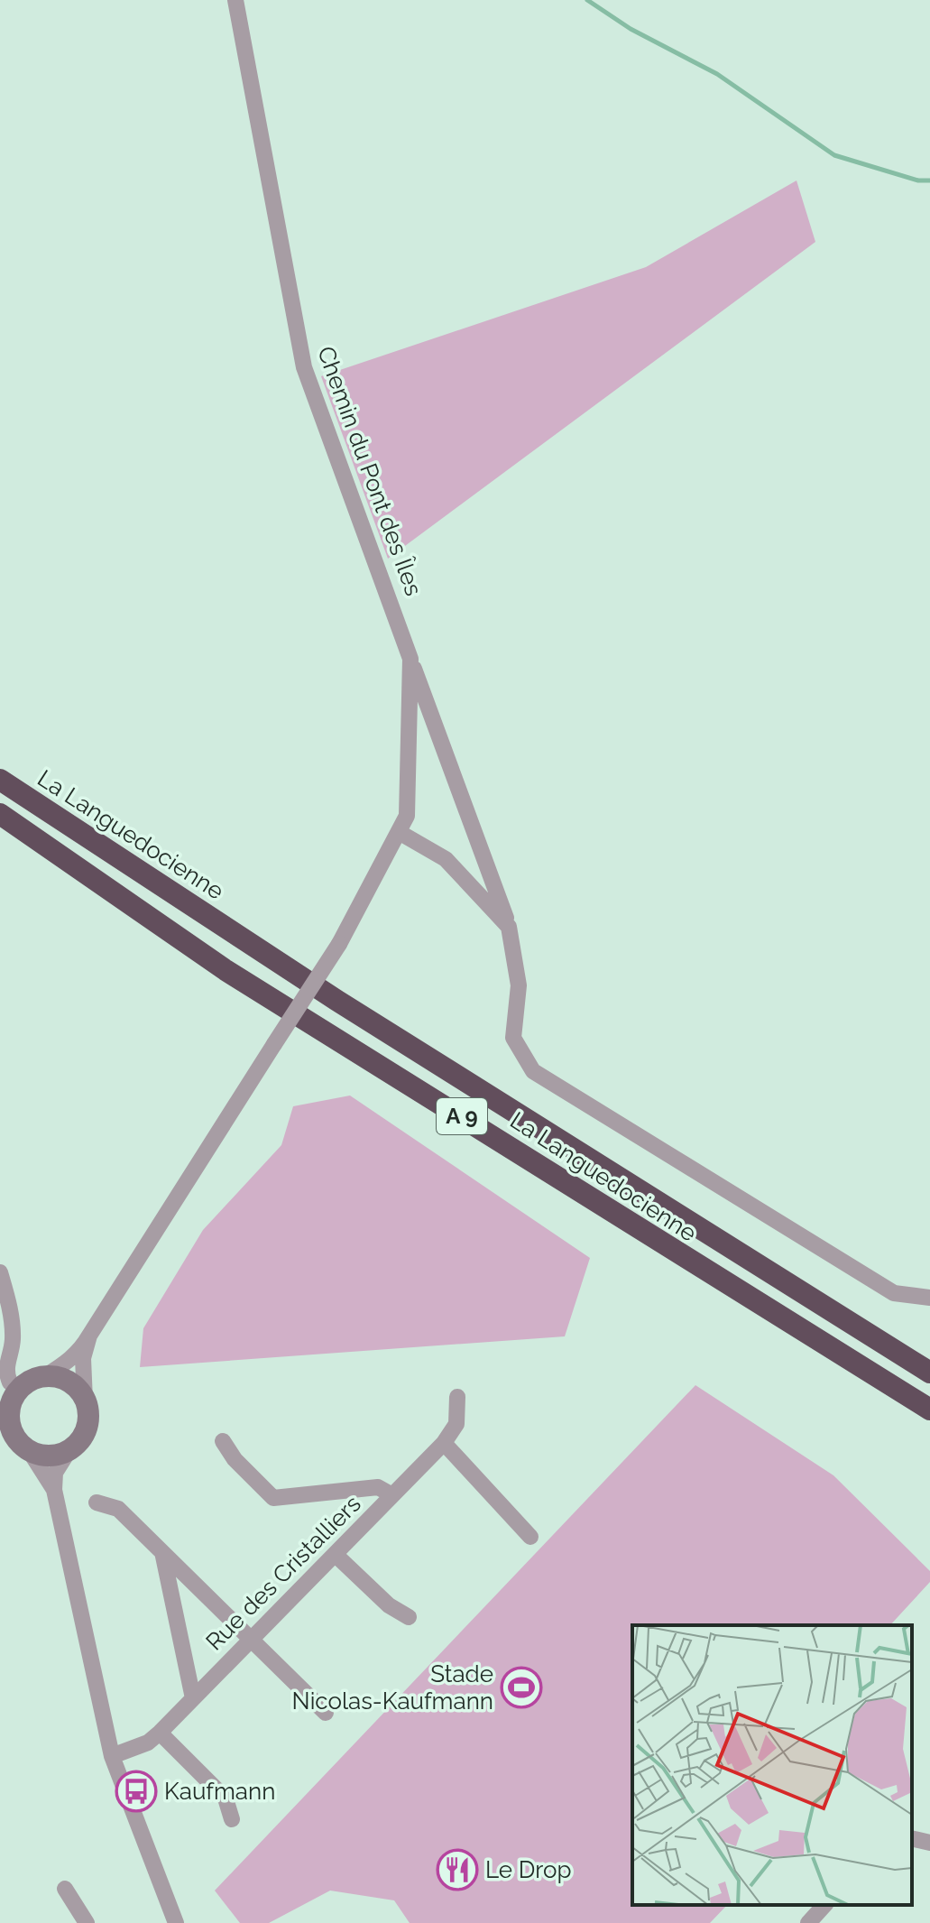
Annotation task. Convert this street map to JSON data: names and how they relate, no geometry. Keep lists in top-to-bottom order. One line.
{"streets":{"highway":["La Languedocienne","A 9"],"street":["Chemin du Pont des Îles","Rue des Cristalliers"]},"places":{"sports":["Stade Nicolas-Kaufmann"],"bus stop":["Kaufmann"],"restaurant":["Le Drop"]}}
